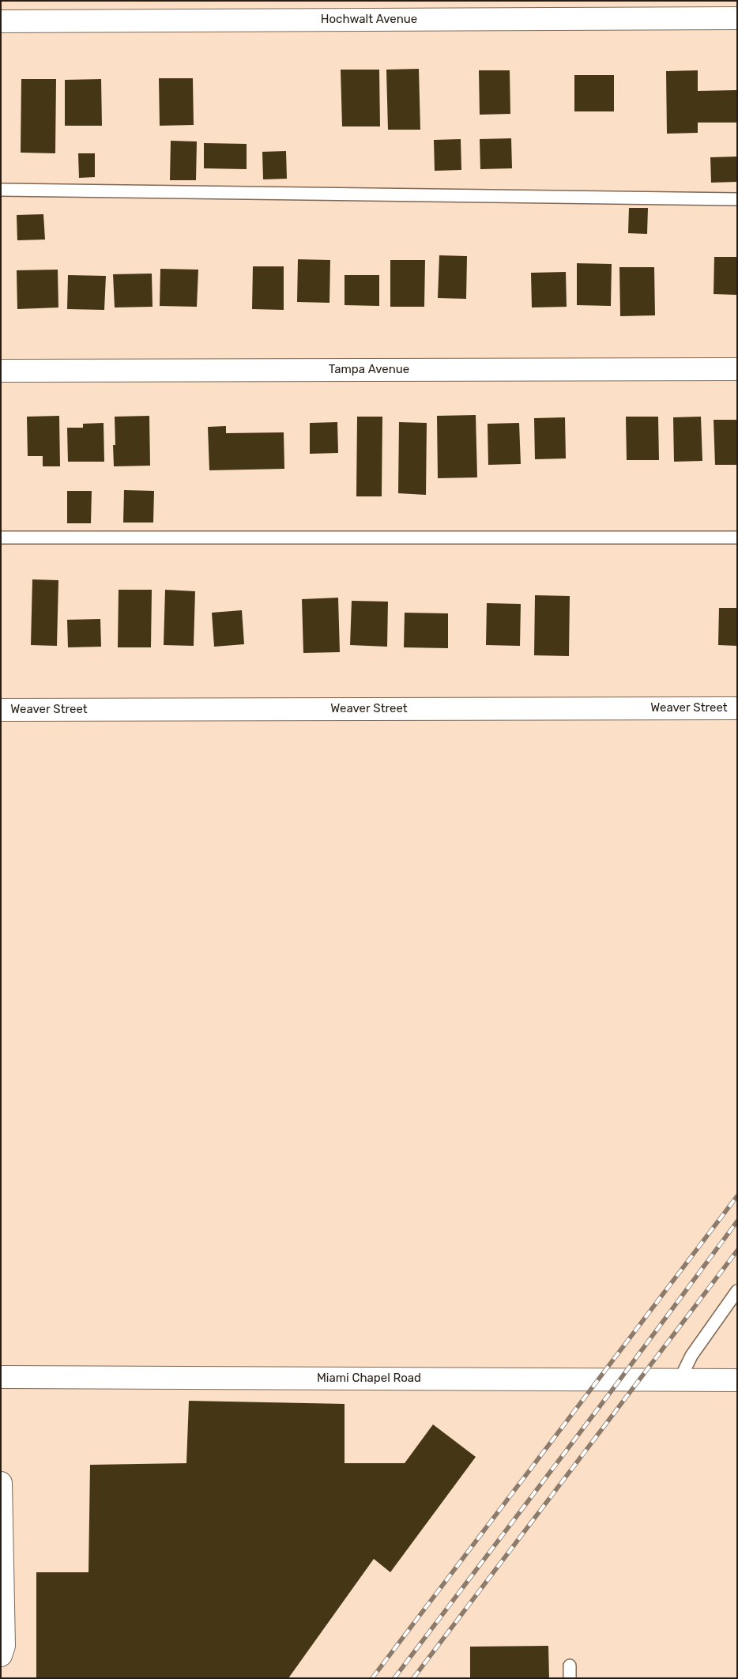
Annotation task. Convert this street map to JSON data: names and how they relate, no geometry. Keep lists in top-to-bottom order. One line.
{"streets":{"street":["Hochwalt Avenue","Tampa Avenue","Weaver Street","Miami Chapel Road"]}}
